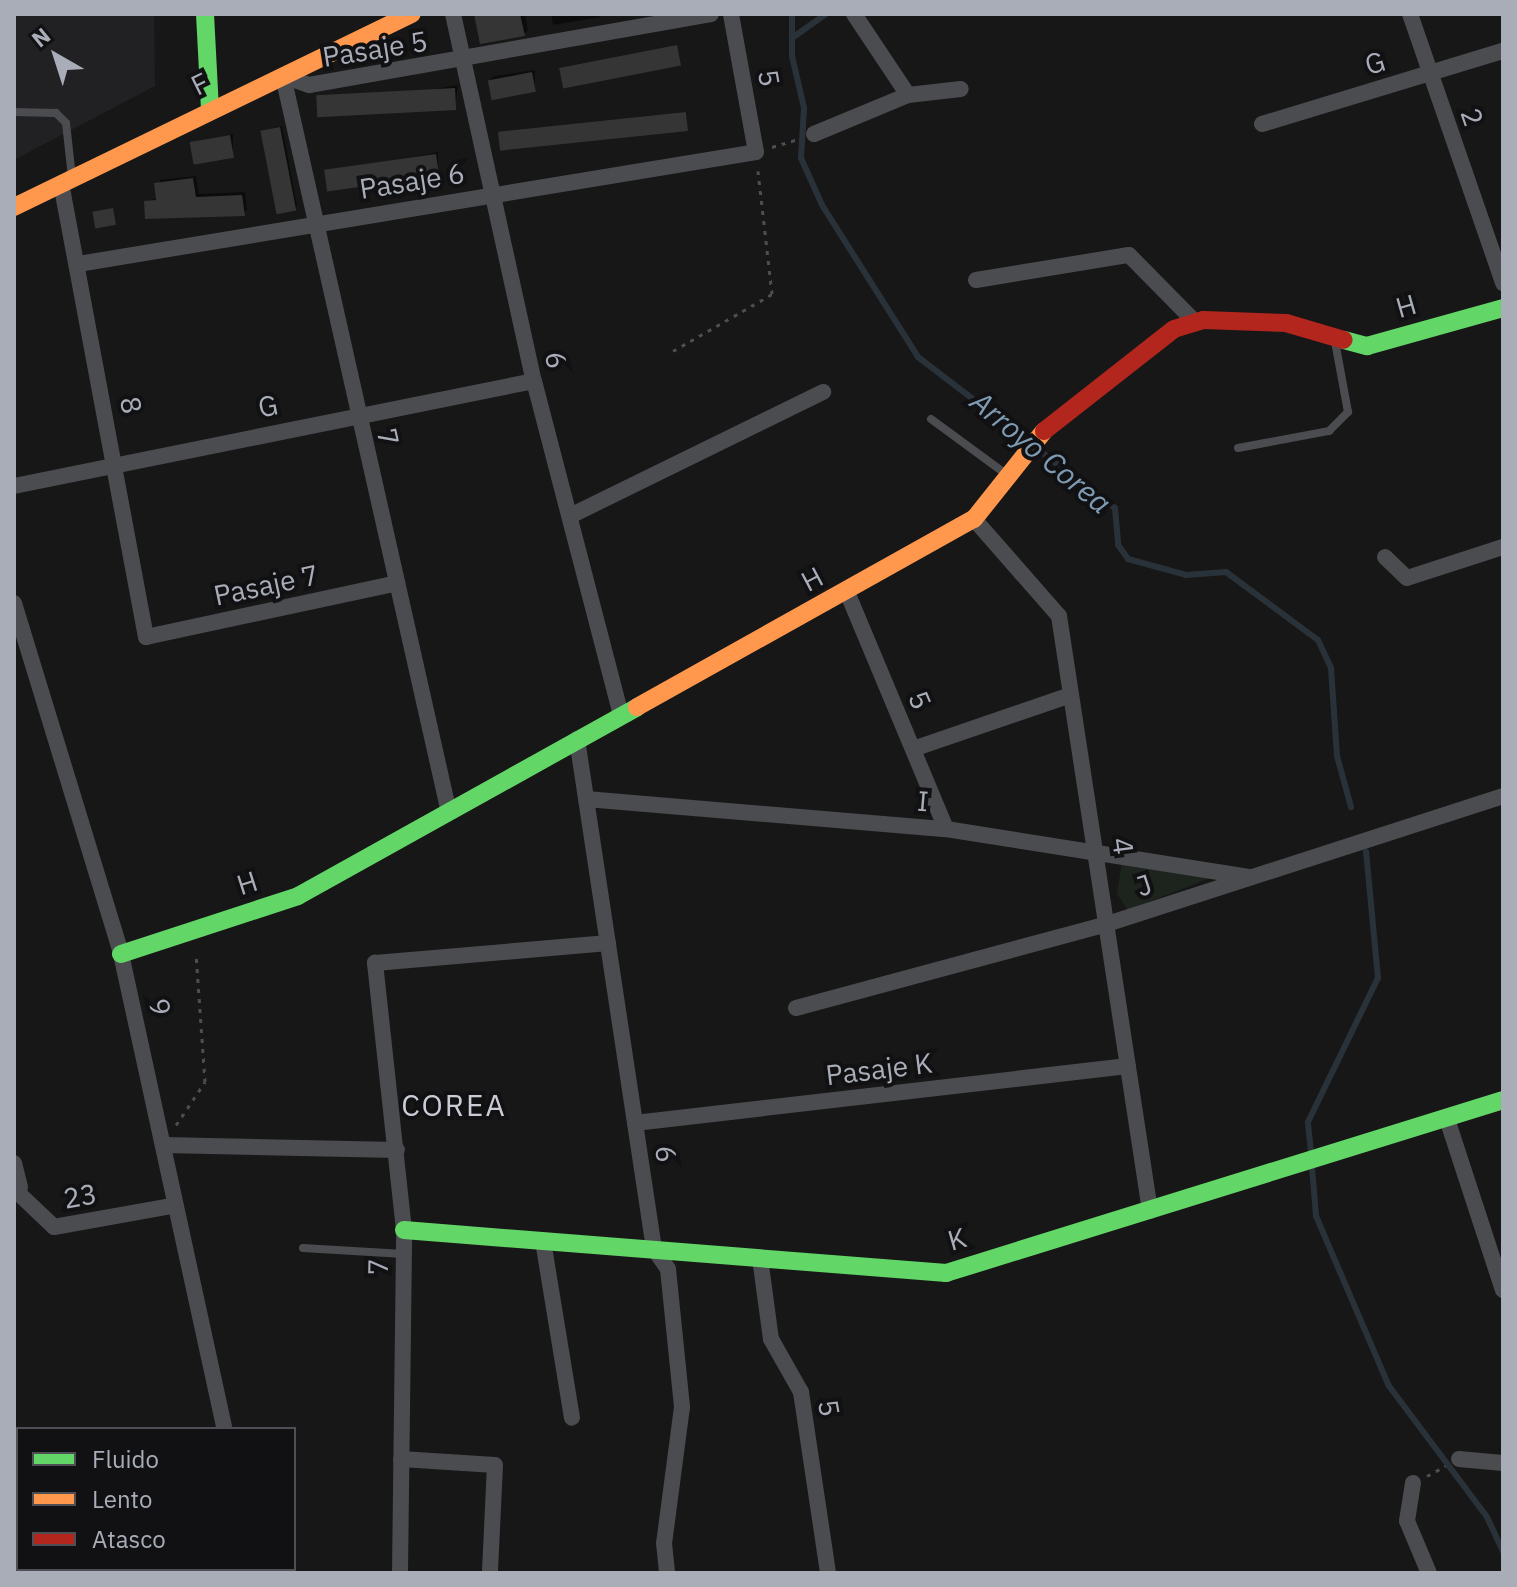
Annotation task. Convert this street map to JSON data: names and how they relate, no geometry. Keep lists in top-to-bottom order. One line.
{"streets":{"street":["Pasaje 5","G","5","F","2","Pasaje 6","H","6","8","7","Pasaje 7","I","4","J","9","Pasaje K","23","K"]},"crossings":[["Pasaje 5","F"],["Pasaje 5","6"],["Pasaje 5","7"],["G","2"],["G","6"],["G","8"],["G","7"],["5","Pasaje 6"],["5","H"],["5","I"],["5","K"],["F","8"],["F","7"],["Pasaje 6","6"],["Pasaje 6","8"],["Pasaje 6","7"],["H","6"],["H","7"],["H","4"],["H","9"],["6","7"],["6","I"],["6","Pasaje K"],["6","K"],["8","Pasaje 7"],["7","Pasaje 7"],["7","K"],["I","4"],["I","J"],["4","J"],["4","Pasaje K"],["4","K"],["9","23"]],"districts":["COREA"],"water":["Arroyo Corea"],"legend":["Fluido","Lento","Atasco"],"north":"top left"}
